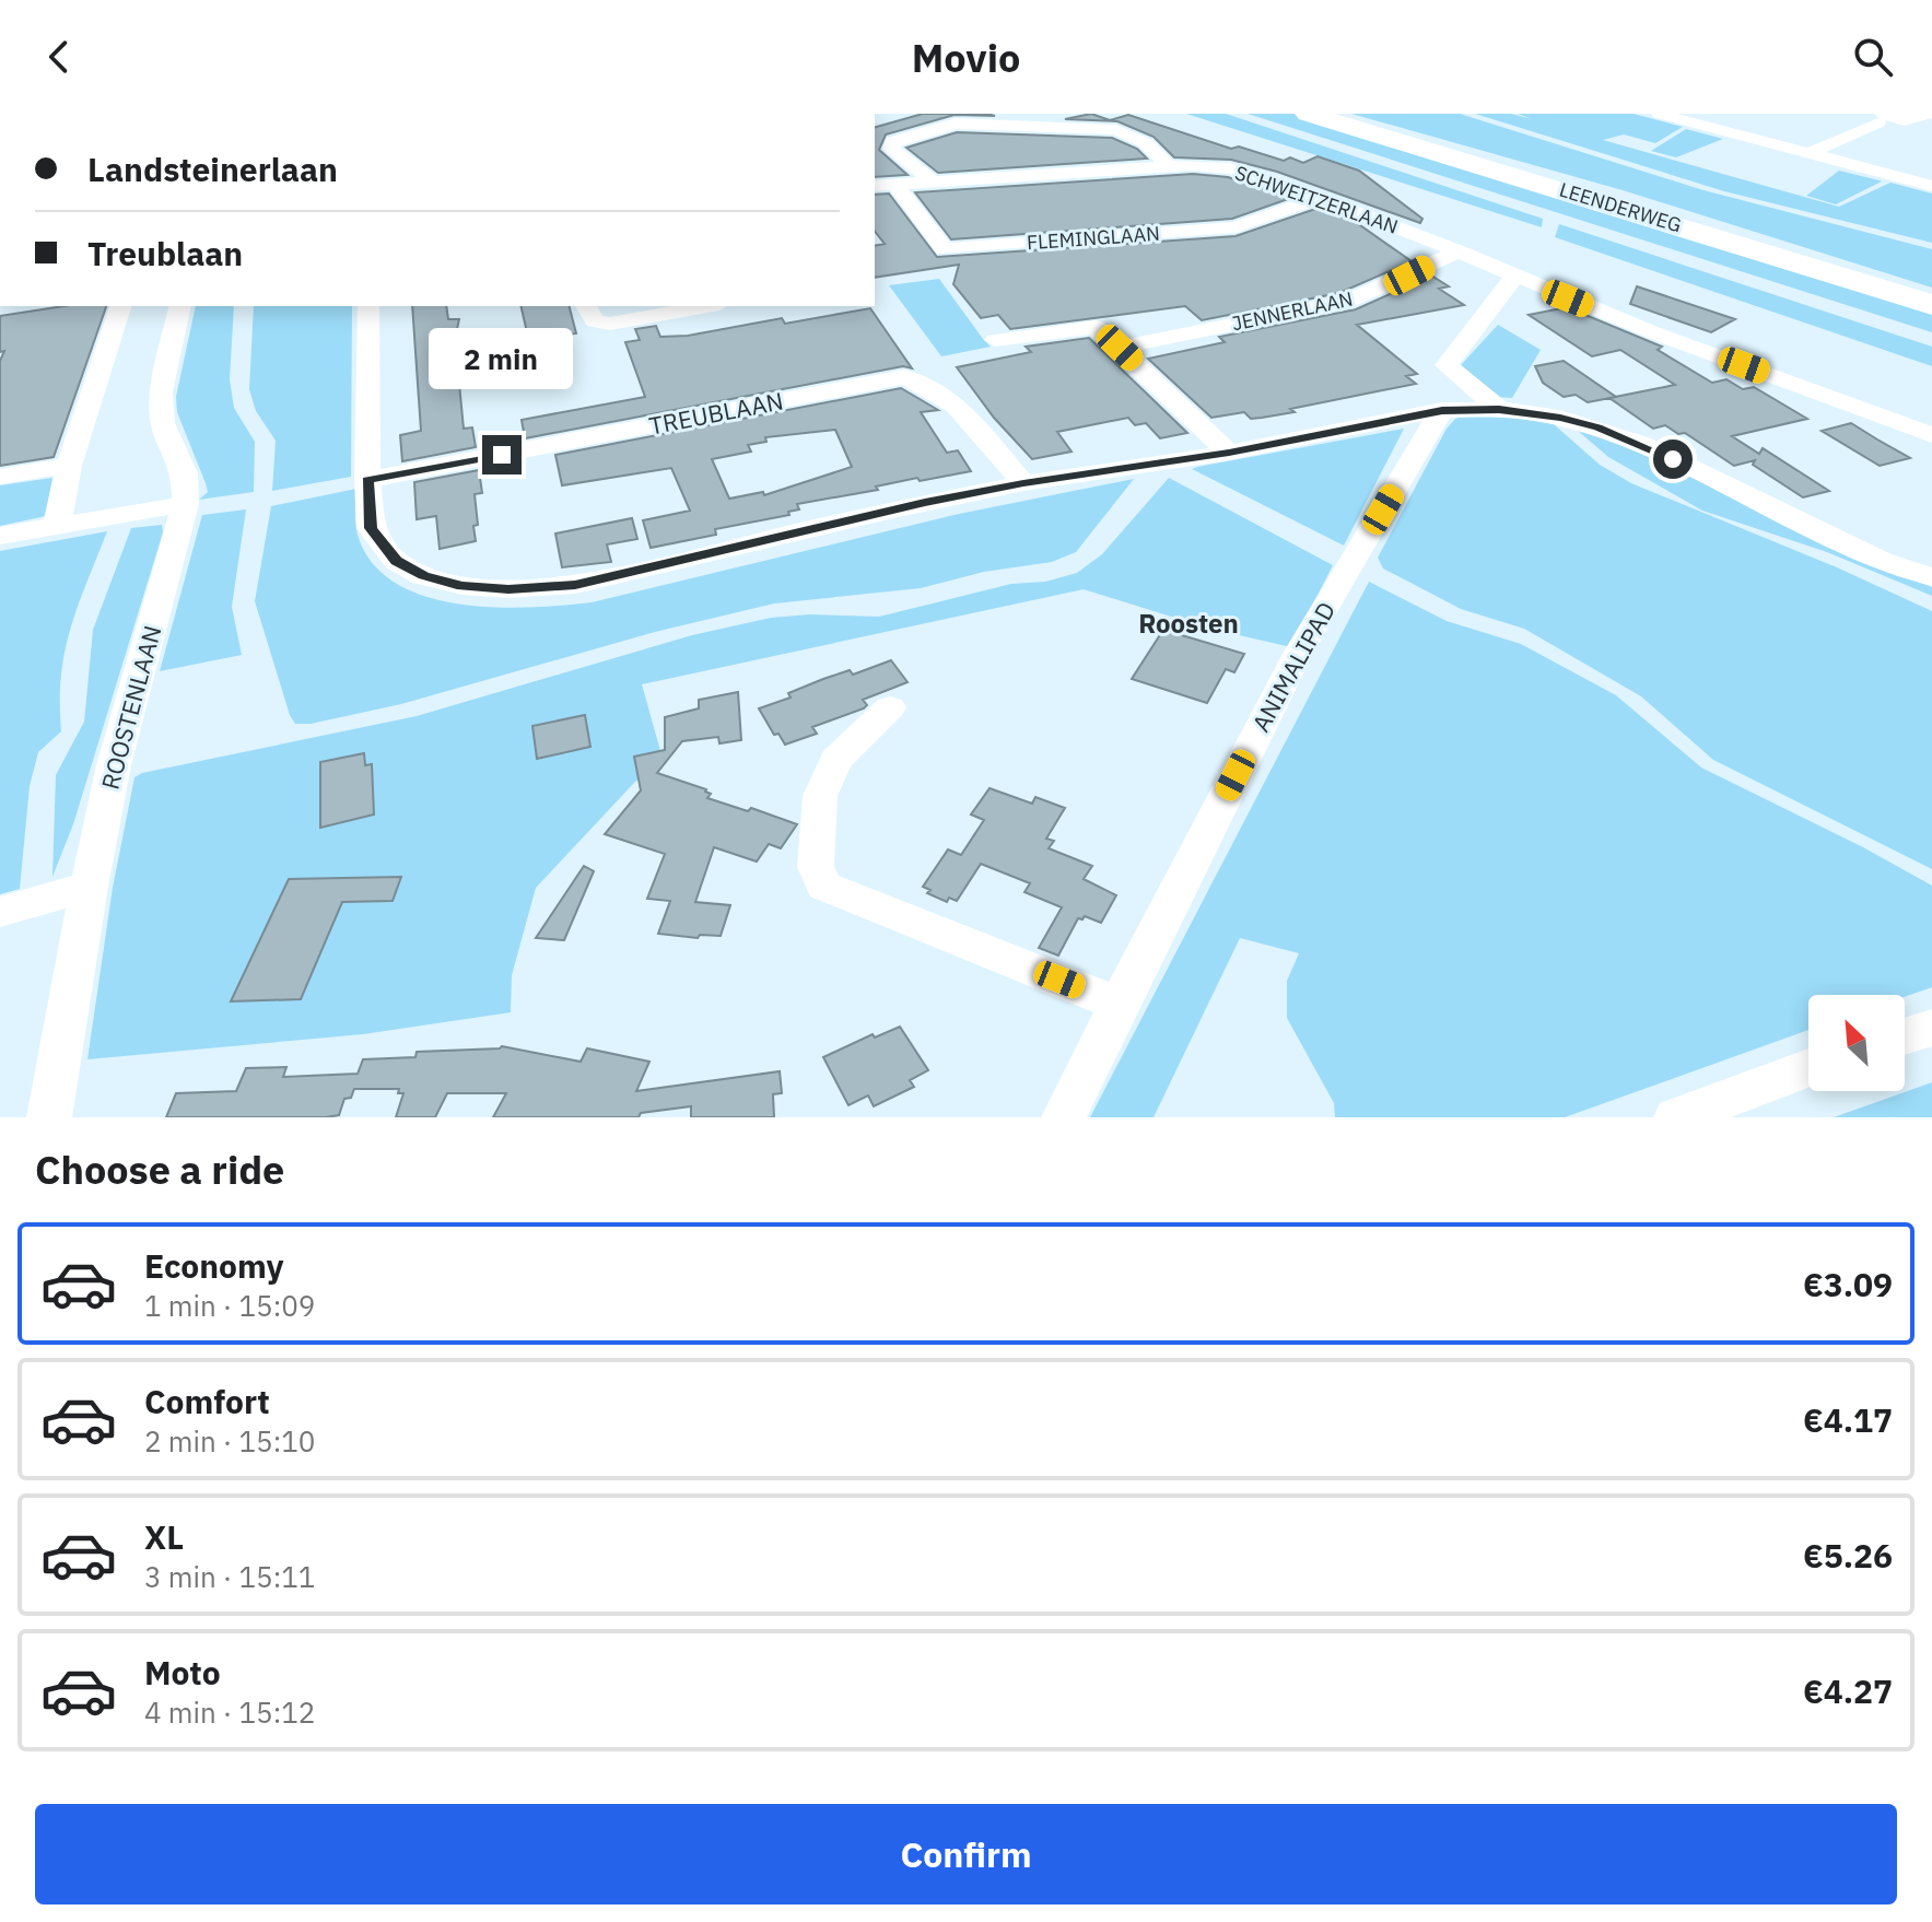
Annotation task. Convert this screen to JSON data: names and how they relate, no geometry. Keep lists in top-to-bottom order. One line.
{"streets":{"main road":["LEENDERWEG"],"street":["SCHWEITZERLAAN","FLEMINGLAAN","JENNERLAAN","TREUBLAAN","ANIMALIPAD","ROOSTENLAAN"]},"crossings":[["SCHWEITZERLAAN","FLEMINGLAAN"],["SCHWEITZERLAAN","JENNERLAAN"]],"districts":["Roosten"],"north":"top left","page":{"header":"Movio","banner":["Landsteinerlaan","Treublaan"],"bubble":"2 min","heading":"Choose a ride","list":[{"name":"Economy","note":"1 min · 15:09","value":"€3.09"},{"name":"Comfort","note":"2 min · 15:10","value":"€4.17"},{"name":"XL","note":"3 min · 15:11","value":"€5.26"},{"name":"Moto","note":"4 min · 15:12","value":"€4.27"}],"buttons":"Confirm"}}
